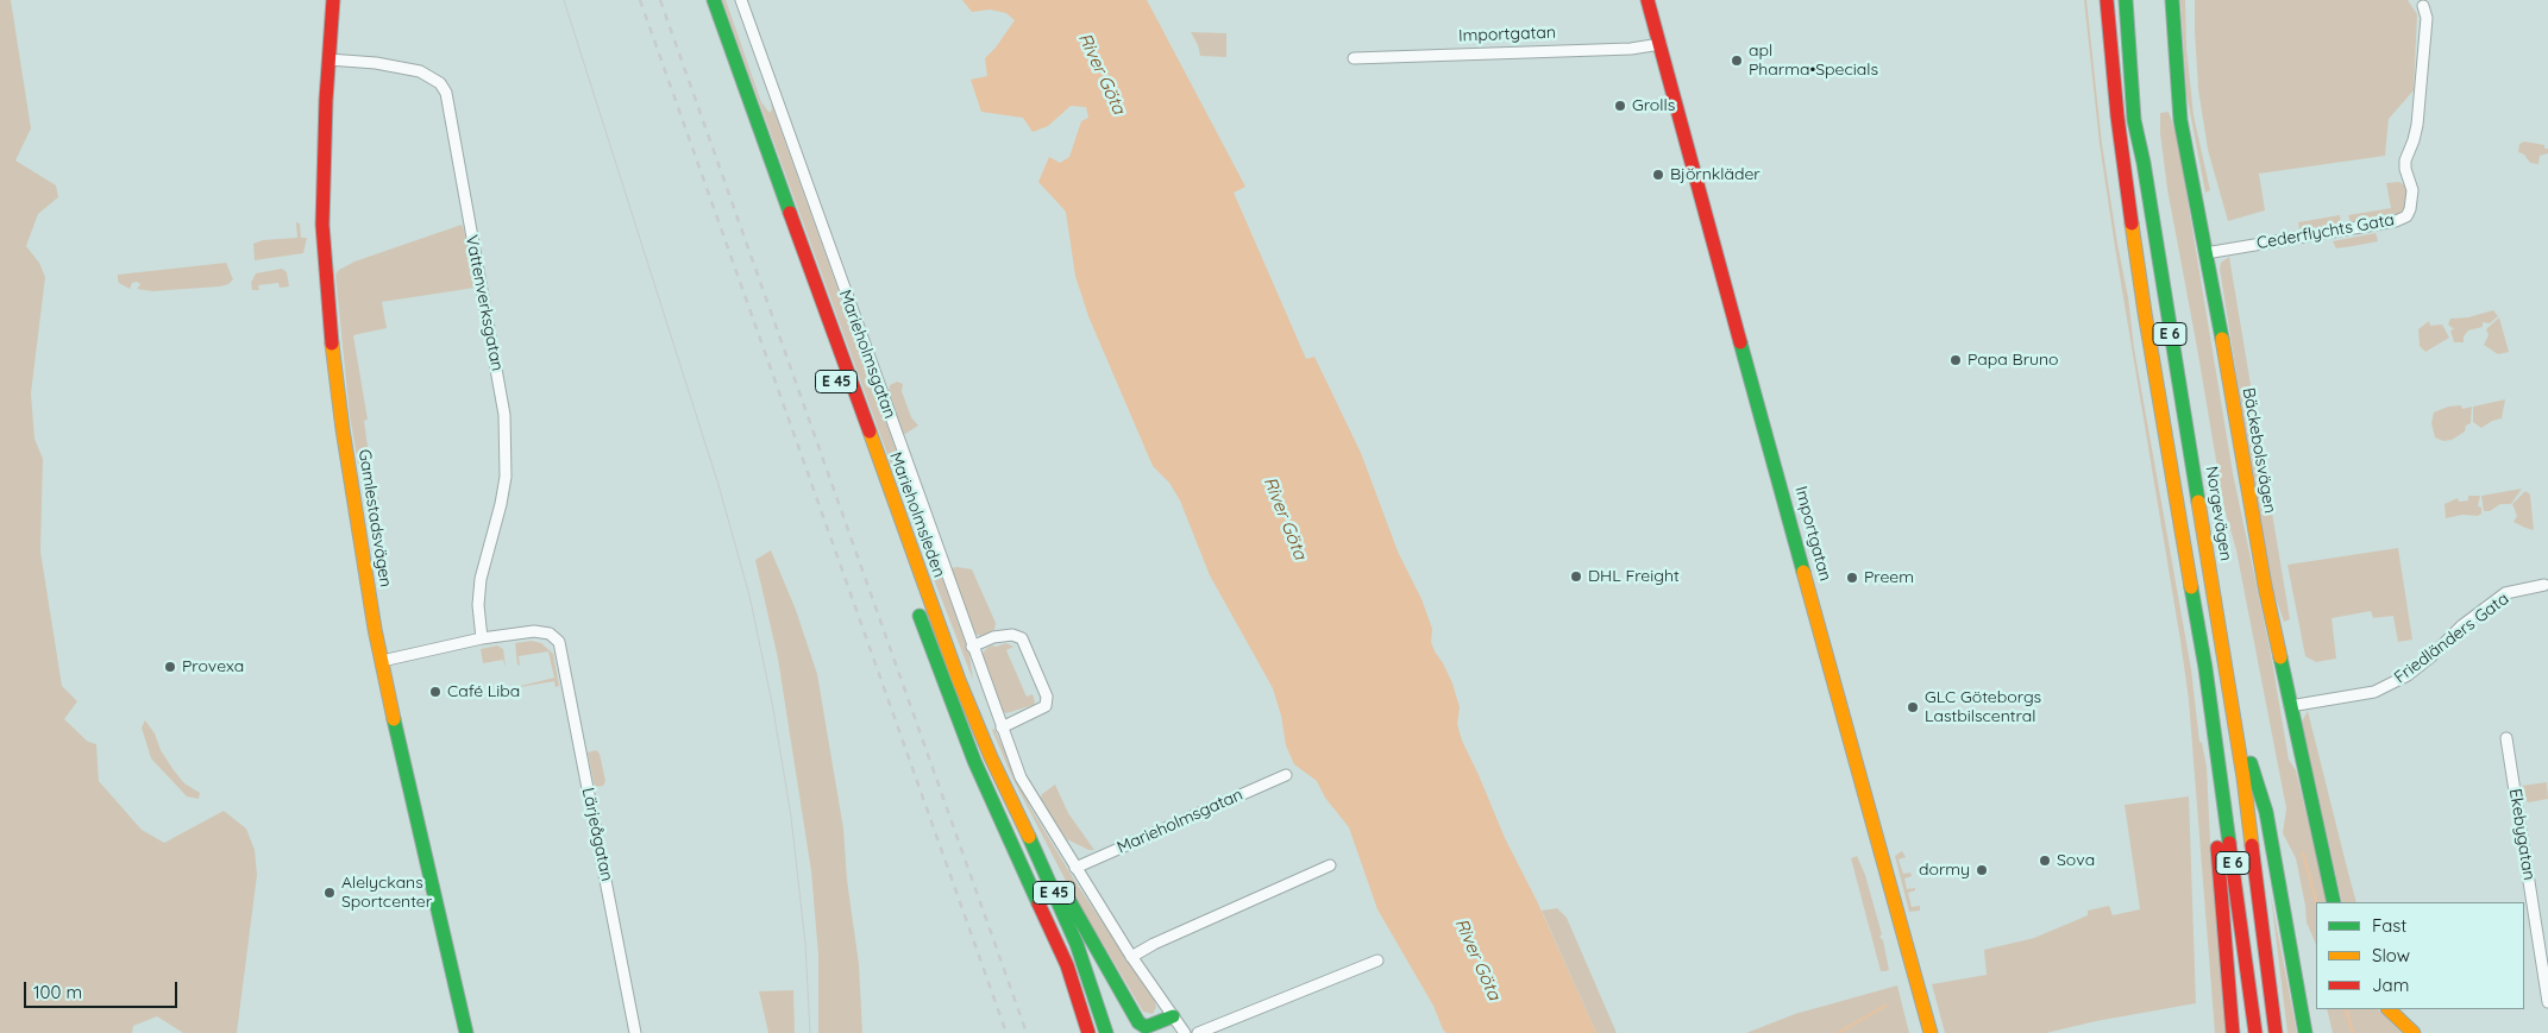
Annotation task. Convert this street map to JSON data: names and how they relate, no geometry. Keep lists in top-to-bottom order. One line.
{"streets":{"main road":["Importgatan","E 6","E 45","Bäckebolsvägen","Norgevägen","Marieholmsleden","Gamlestadsvägen"],"street":["Cederflychts Gata","Vattenverksgatan","Marieholmsgatan","Friedländers Gata","Lärjeågatan","Ekebygatan"]},"crossings":[["Cederflychts Gata","Bäckebolsvägen"],["Vattenverksgatan","Gamlestadsvägen"],["Vattenverksgatan","Lärjeågatan"],["Bäckebolsvägen","Friedländers Gata"]],"water":["River Göta"],"places":["apl Pharma•Specials","Grolls","Björnkläder","Papa Bruno","DHL Freight","Preem","Provexa","Café Liba","GLC Göteborgs Lastbilscentral","Sova","dormy","Alelyckans Sportcenter"],"legend":["Fast","Slow","Jam"],"scale_bar":"100 m"}
